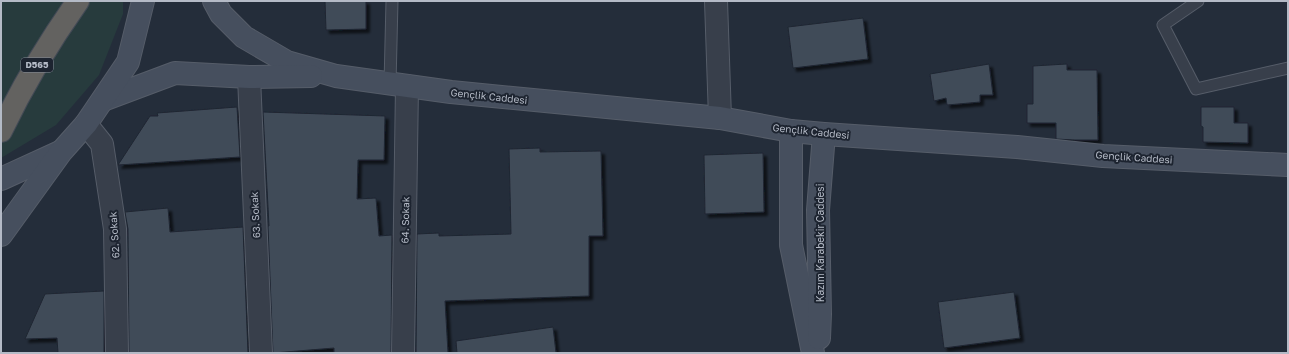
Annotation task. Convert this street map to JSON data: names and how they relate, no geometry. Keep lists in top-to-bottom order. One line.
{"streets":{"highway":["D565"],"main road":["Gençlik Caddesi","Kazım Karabekir Caddesi"],"street":["63. Sokak","64. Sokak","62. Sokak"]},"crossings":[["Gençlik Caddesi","63. Sokak"],["Gençlik Caddesi","64. Sokak"],["Gençlik Caddesi","Kazım Karabekir Caddesi"]]}
